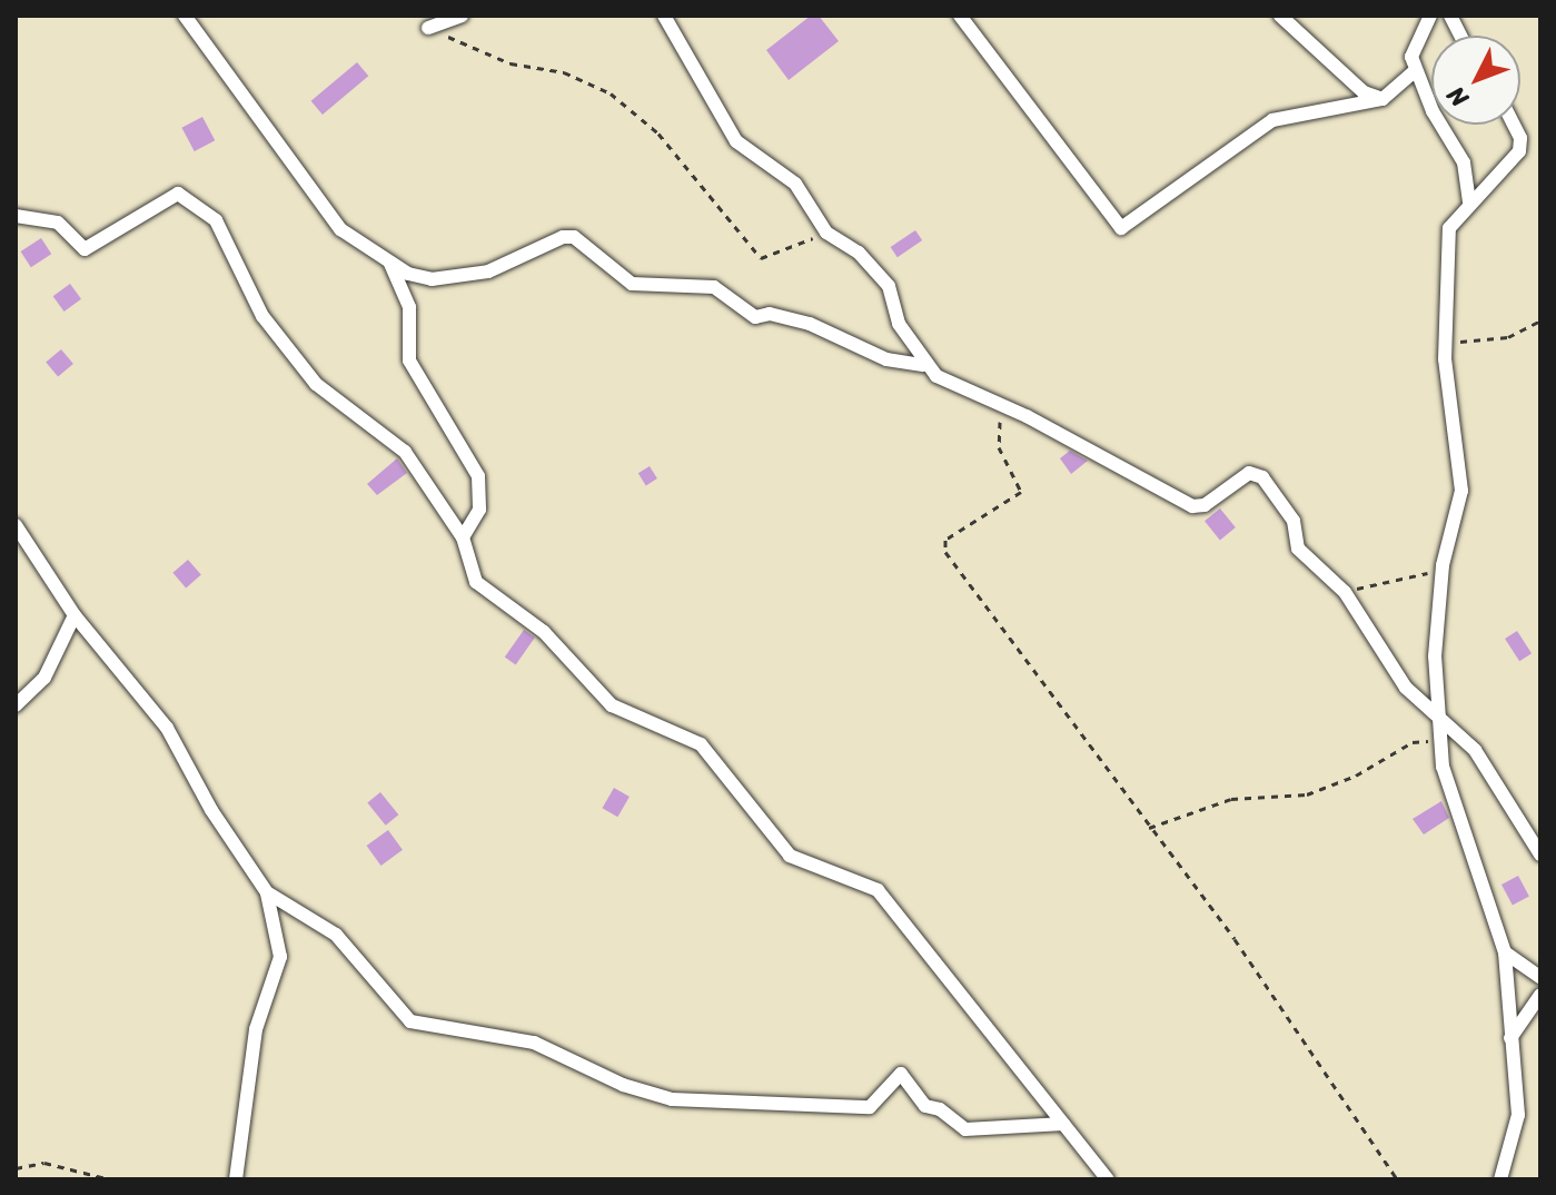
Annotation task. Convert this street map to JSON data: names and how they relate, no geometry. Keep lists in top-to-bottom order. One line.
{"north":"bottom left"}
